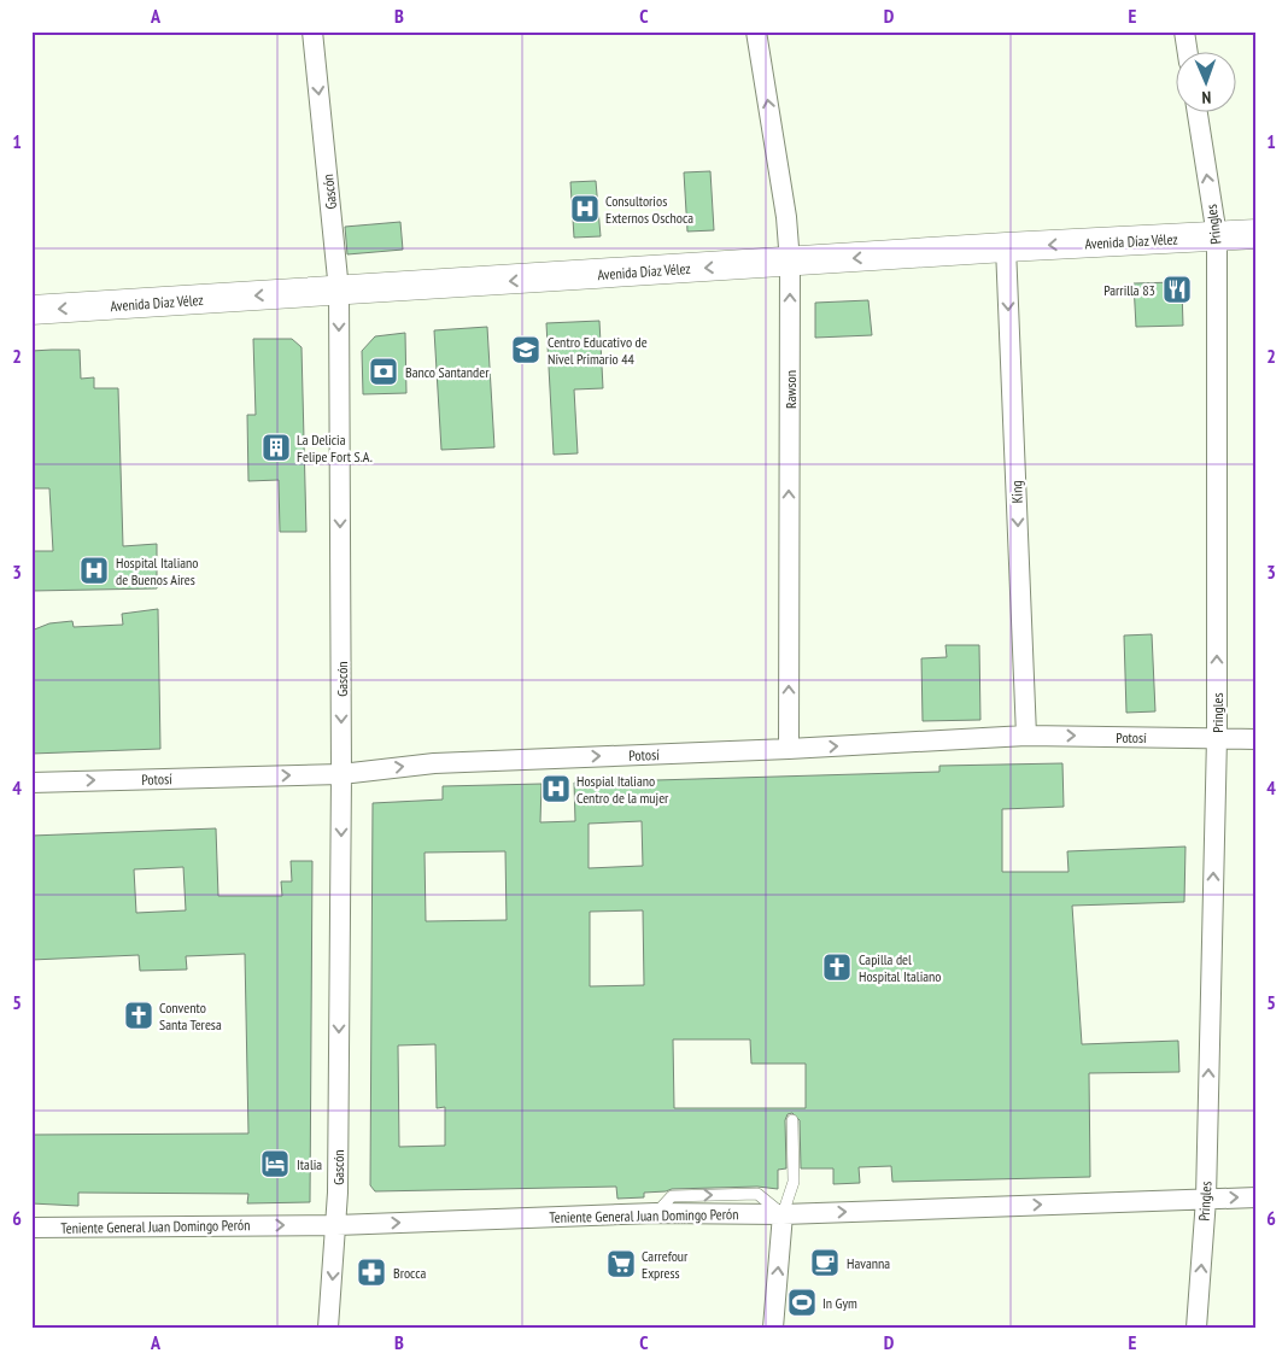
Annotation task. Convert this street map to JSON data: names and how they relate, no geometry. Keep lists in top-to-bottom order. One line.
{"streets":{"main road":["Avenida Díaz Vélez"],"street":["Gascón","Pringles","Rawson","King","Potosí","Teniente General Juan Domingo Perón"]},"crossings":[["Gascón","Avenida Díaz Vélez"],["Gascón","Potosí"],["Gascón","Teniente General Juan Domingo Perón"],["Pringles","Avenida Díaz Vélez"],["Pringles","Potosí"],["Pringles","Teniente General Juan Domingo Perón"],["Avenida Díaz Vélez","Rawson"],["Avenida Díaz Vélez","King"],["Rawson","Potosí"],["King","Potosí"]],"one_way":["Gascón","Pringles","Avenida Díaz Vélez","Rawson","King","Potosí","Teniente General Juan Domingo Perón"],"places":{"hospital":["Consultorios Externos Oschoca","Hospital Italiano de Buenos Aires","Hospial Italiano Centro de la mujer"],"restaurant":["Parrilla 83"],"school or university":["Centro Educativo de Nivel Primario 44"],"bank":["Banco Santander"],"building":["La Delicia Felipe Fort S.A."],"church":["Capilla del Hospital Italiano","Convento Santa Teresa"],"hotel":["Italia"],"cafe":["Havanna"],"supermarket":["Carrefour Express"],"pharmacy":["Brocca"],"sports":["In Gym"]},"north":"bottom","grid":{"columns":["A","B","C","D","E"],"rows":["1","2","3","4","5","6"]}}
